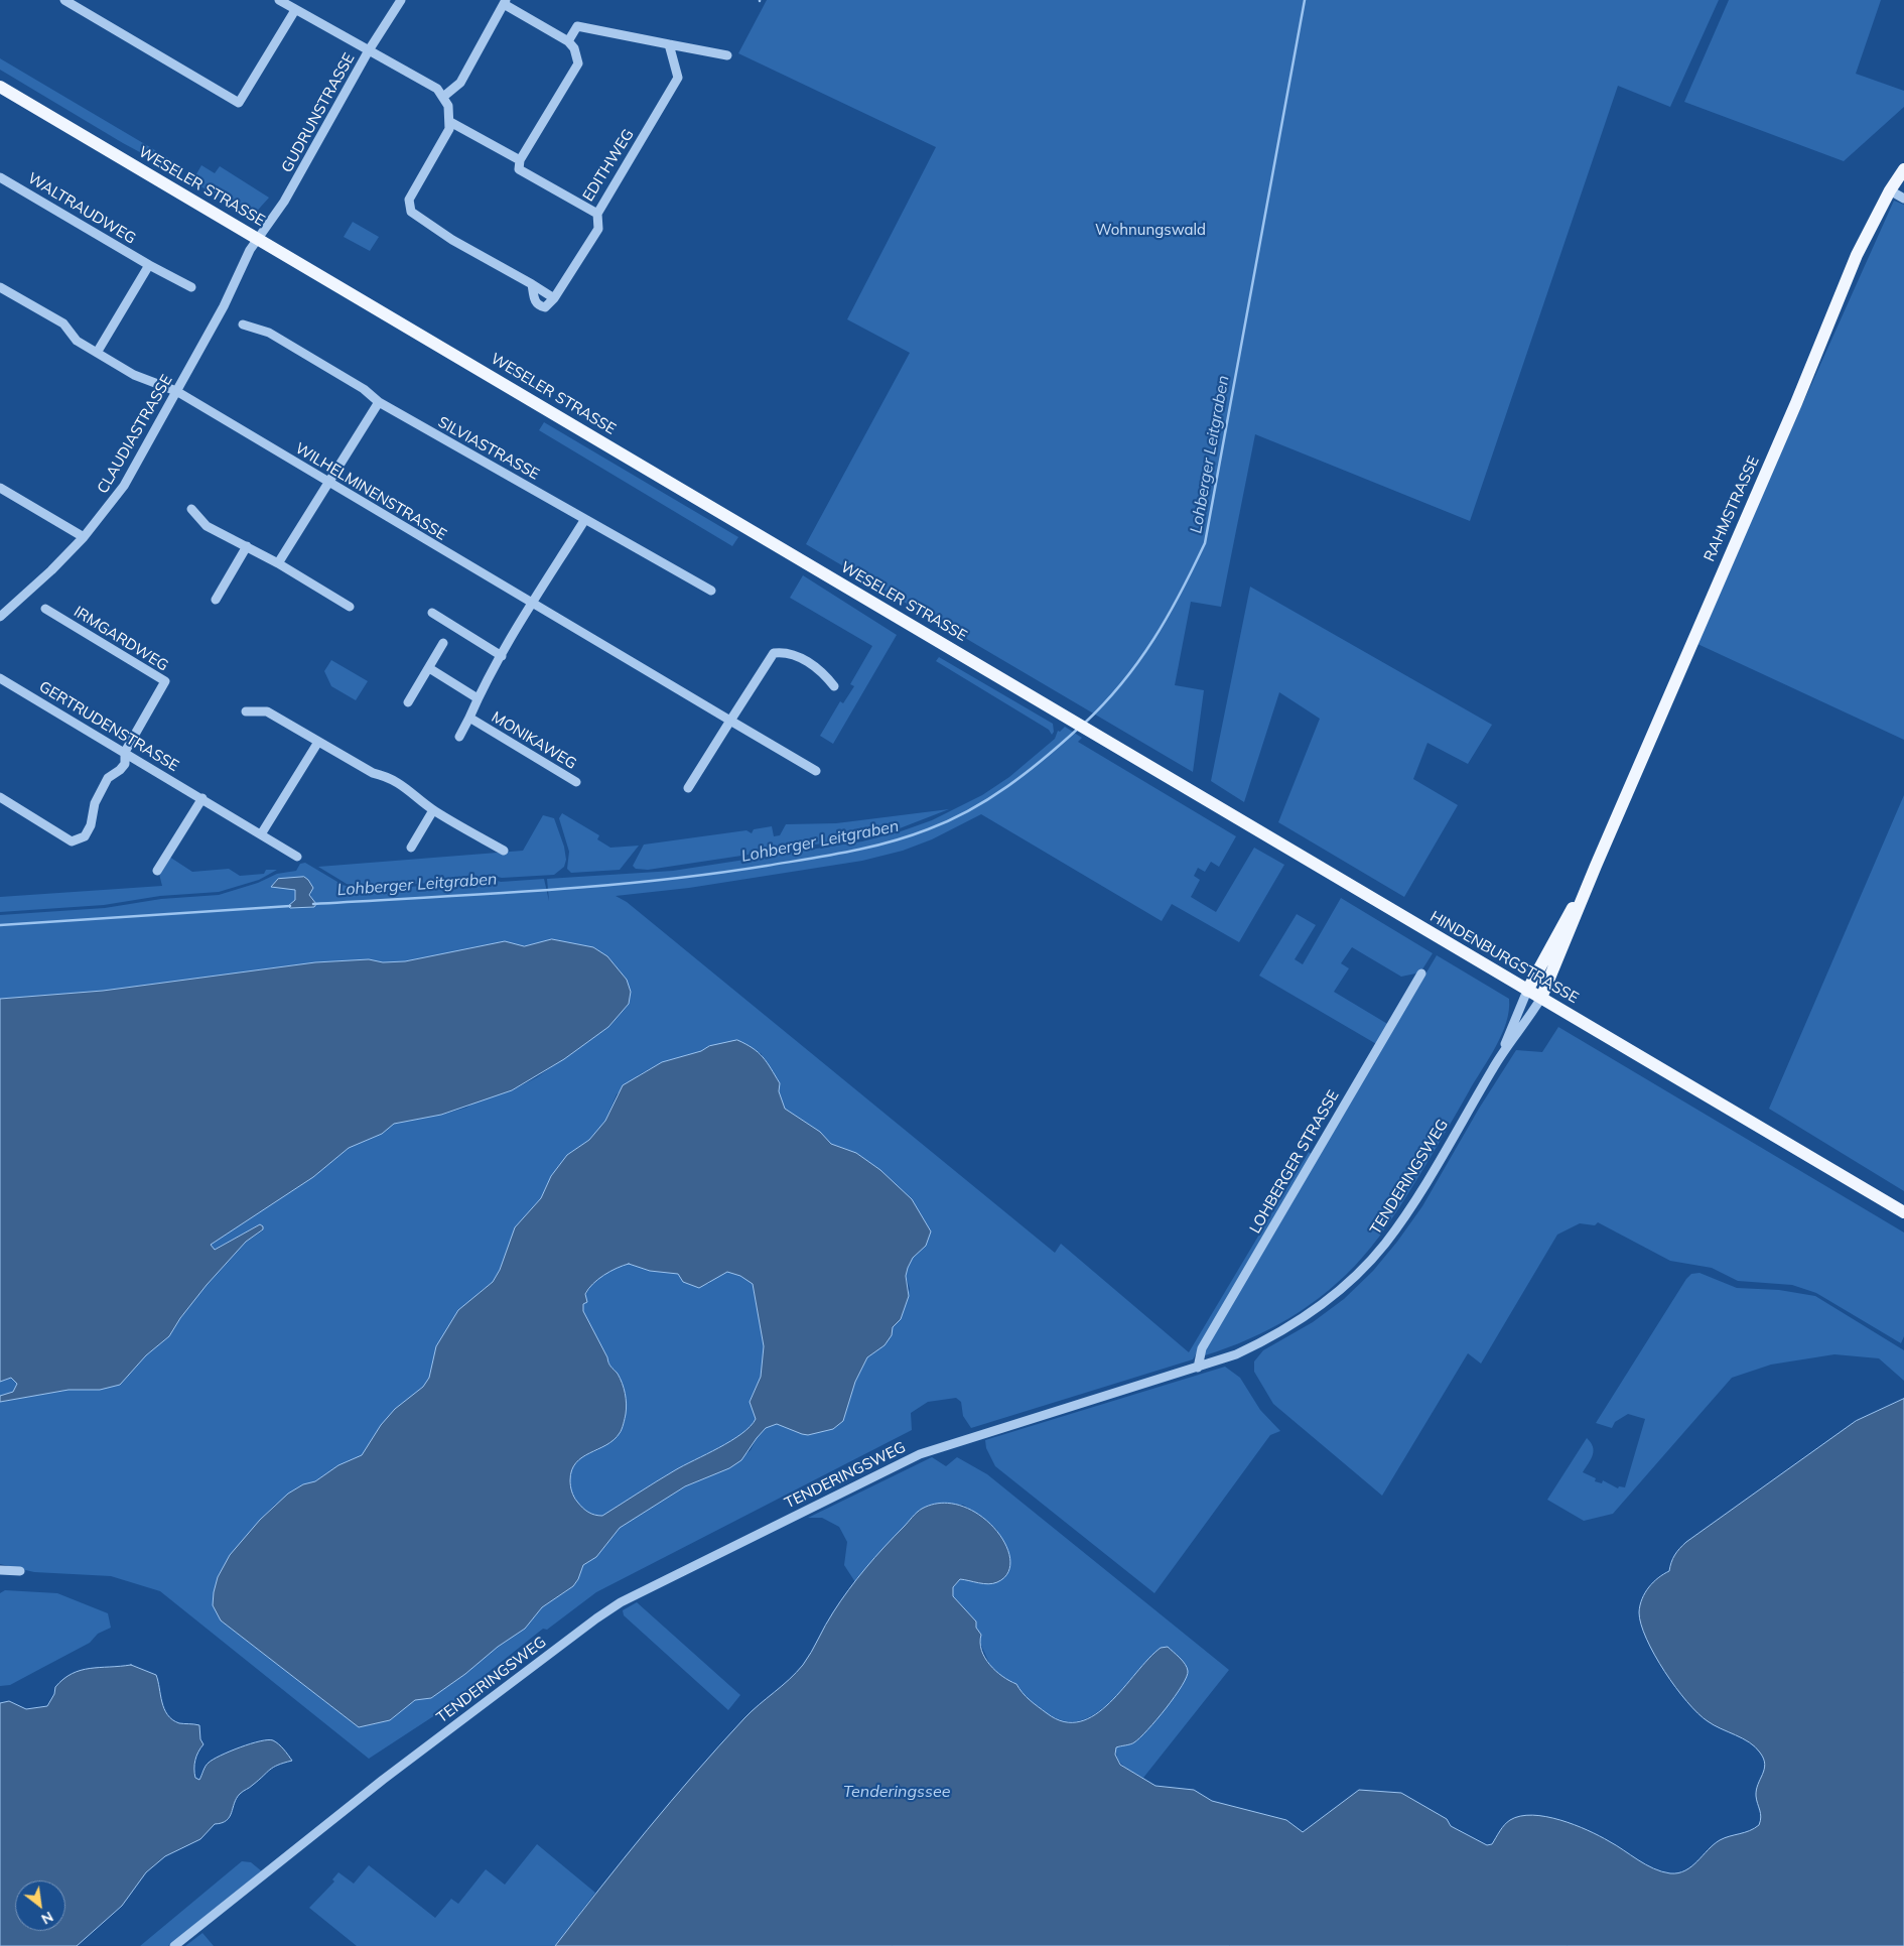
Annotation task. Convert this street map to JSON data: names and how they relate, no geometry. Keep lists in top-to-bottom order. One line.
{"streets":{"main road":["WESELER STRASSE","RAHMSTRASSE","HINDENBURGSTRASSE"],"street":["GUDRUNSTRASSE","EDITHWEG","WALTRAUDWEG","CLAUDIASTRASSE","SILVIASTRASSE","WILHELMINENSTRASSE","IRMGARDWEG","GERTRUDENSTRASSE","MONIKAWEG","LOHBERGER STRASSE","TENDERINGSWEG"]},"crossings":[["GUDRUNSTRASSE","WESELER STRASSE"],["GUDRUNSTRASSE","CLAUDIASTRASSE"],["WESELER STRASSE","CLAUDIASTRASSE"],["WESELER STRASSE","HINDENBURGSTRASSE"],["CLAUDIASTRASSE","WILHELMINENSTRASSE"],["WILHELMINENSTRASSE","MONIKAWEG"],["RAHMSTRASSE","HINDENBURGSTRASSE"],["RAHMSTRASSE","TENDERINGSWEG"],["IRMGARDWEG","GERTRUDENSTRASSE"],["HINDENBURGSTRASSE","TENDERINGSWEG"],["LOHBERGER STRASSE","TENDERINGSWEG"]],"water":["Lohberger Leitgraben","Tenderingssee"],"parks":["Wohnungswald"],"north":"bottom right"}
